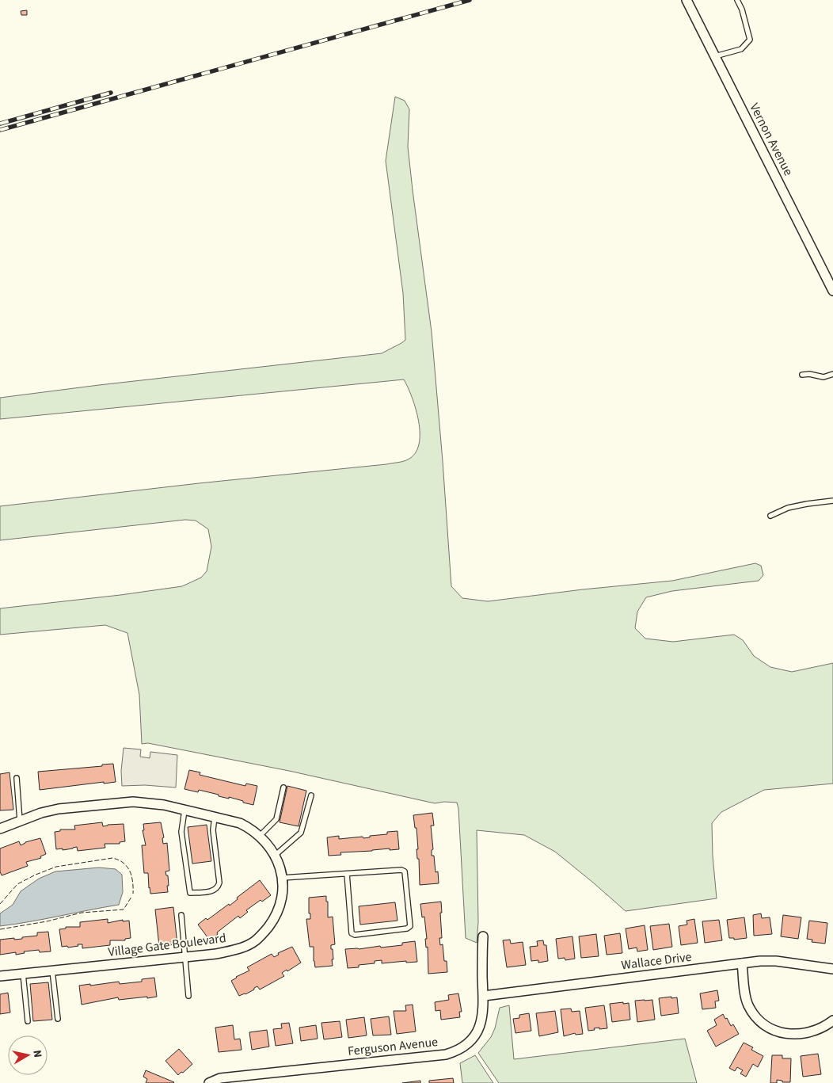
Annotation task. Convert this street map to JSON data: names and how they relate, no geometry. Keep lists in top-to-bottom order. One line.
{"streets":{"street":["Vernon Avenue","Village Gate Boulevard","Wallace Drive","Ferguson Avenue"]},"crossings":[["Wallace Drive","Ferguson Avenue"]],"north":"right"}
